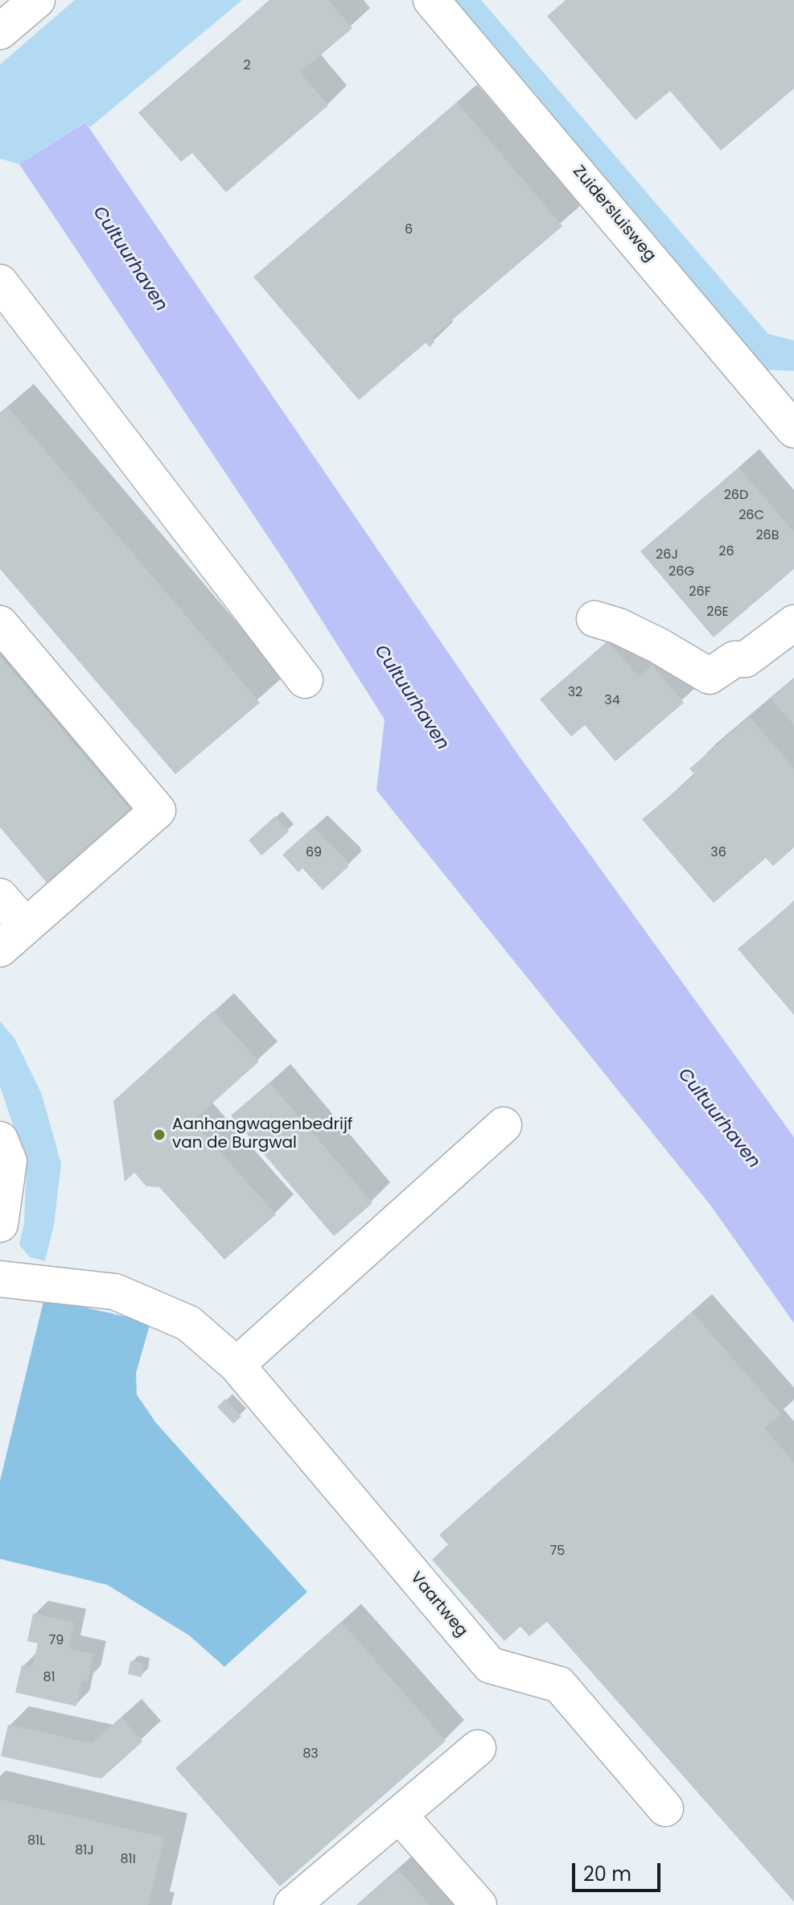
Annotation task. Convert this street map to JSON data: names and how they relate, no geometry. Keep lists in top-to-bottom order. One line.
{"streets":{"street":["Zuidersluisweg","Vaartweg"]},"water":["Cultuurhaven"],"places":["Aanhangwagenbedrijf van de Burgwal"],"house_numbers":["2","6","26D","26C","26B","26","26J","26G","26F","26E","32","34","69","36","75","79","81","83","81L","81J","81I"],"scale_bar":"20 m"}
